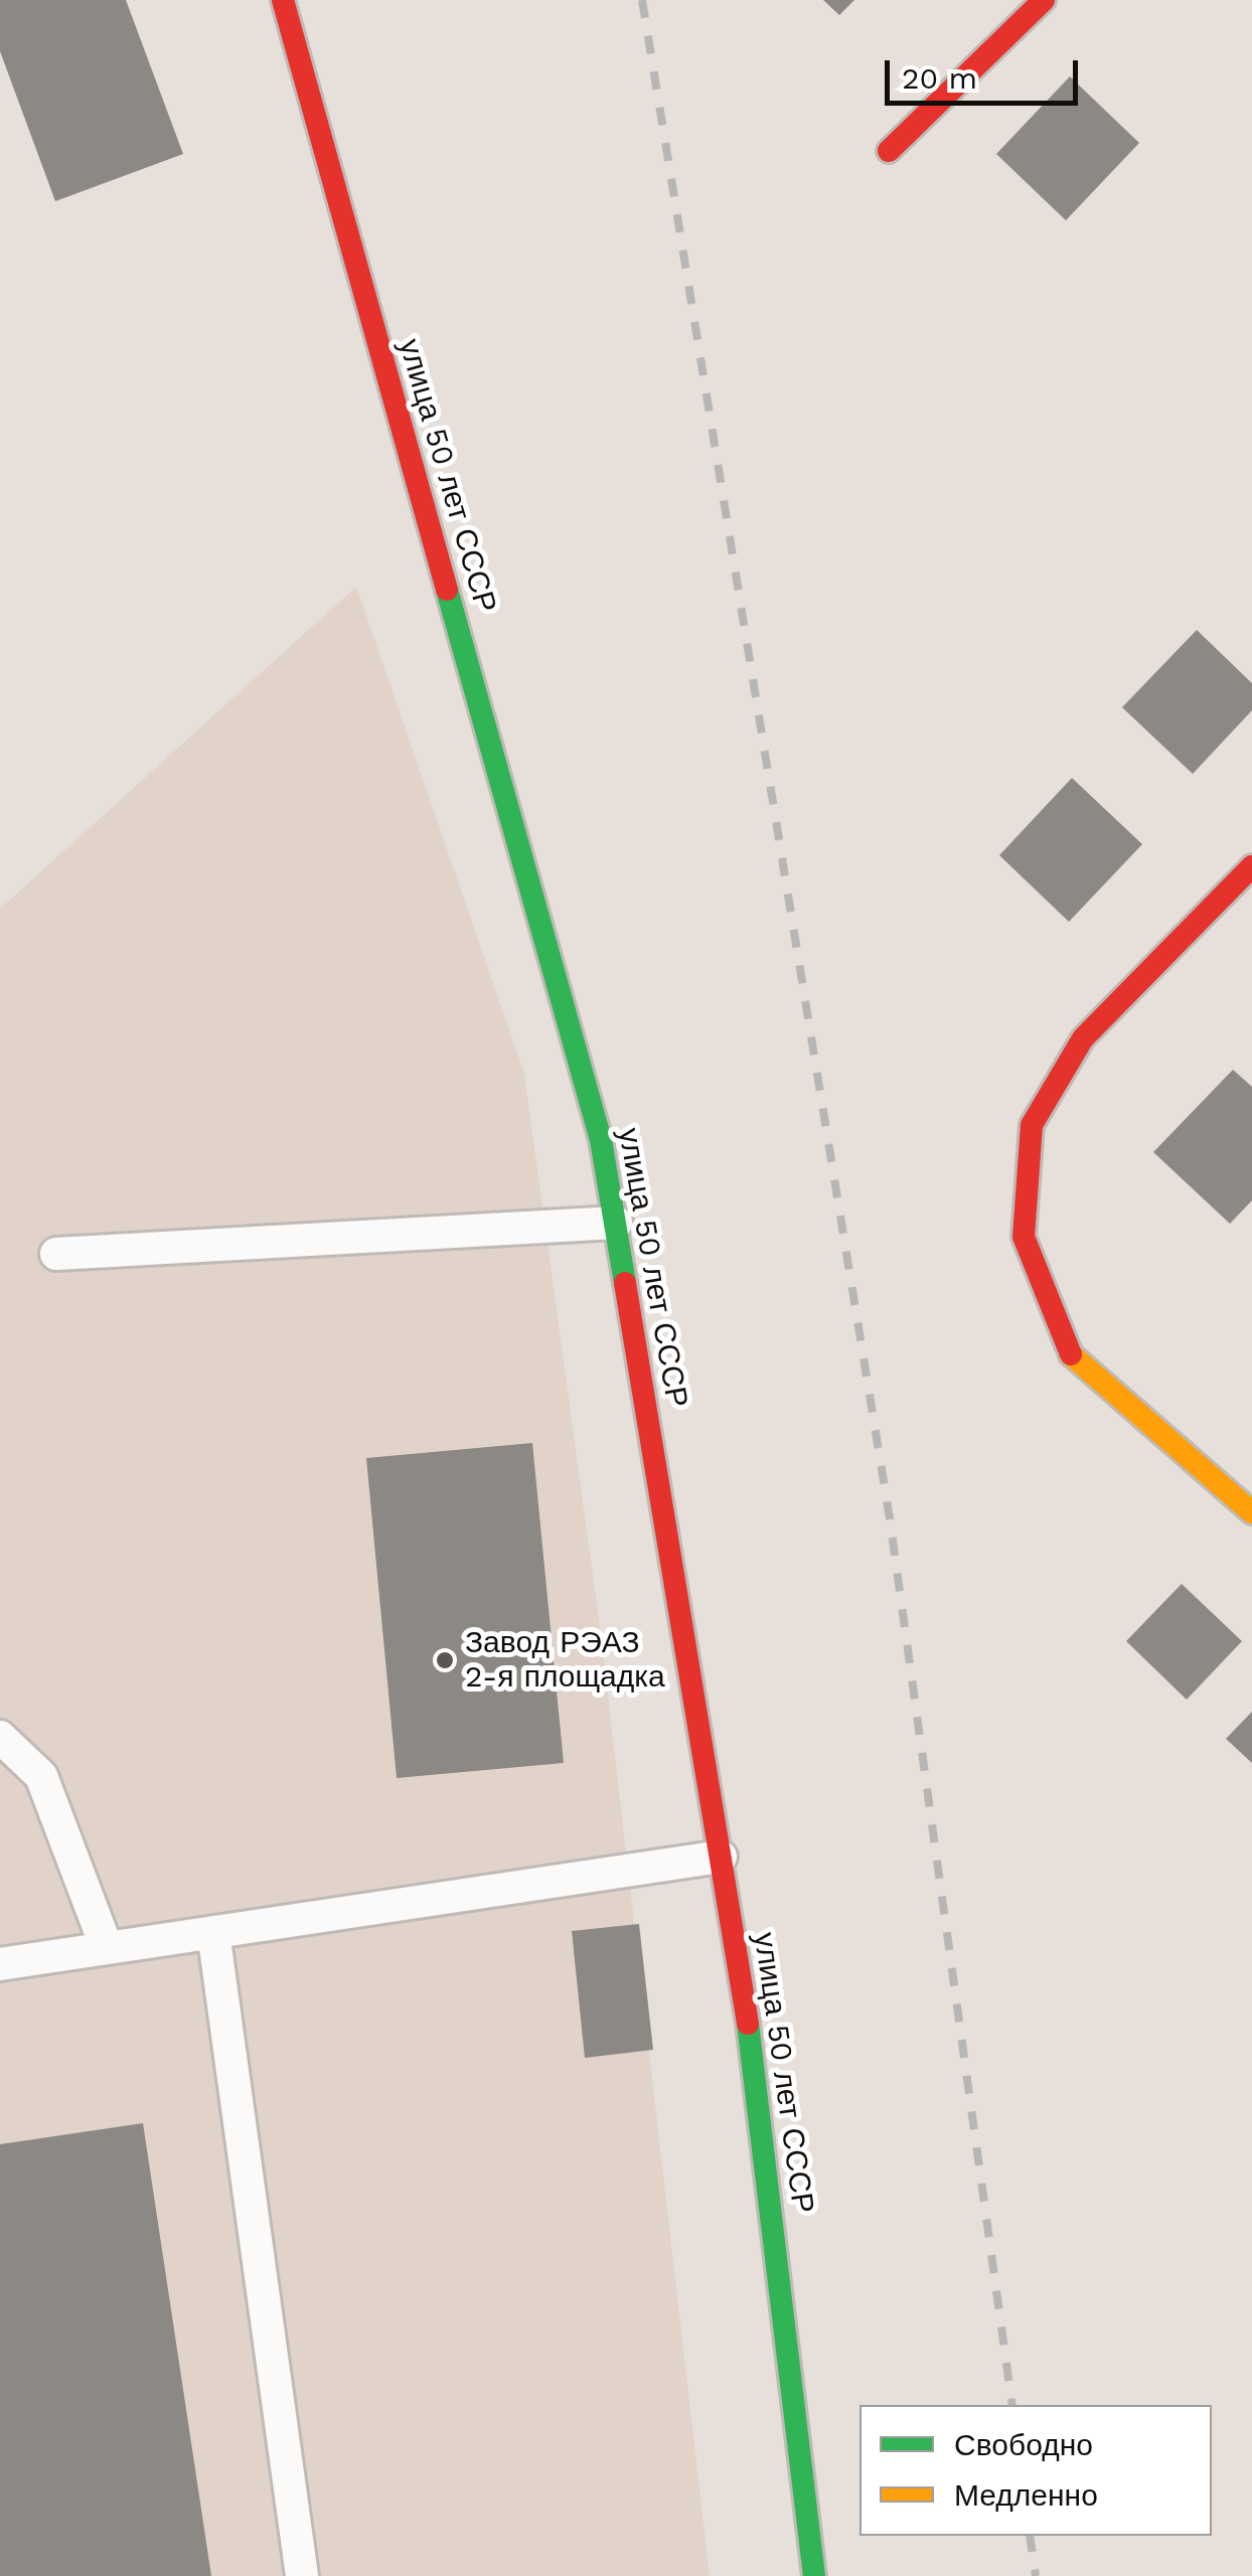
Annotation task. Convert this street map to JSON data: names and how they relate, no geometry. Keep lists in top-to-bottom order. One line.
{"streets":{"street":["улица 50 лет СССР"]},"places":["Завод РЭАЗ 2-я площадка"],"legend":["Свободно","Медленно"],"scale_bar":"20 m"}
